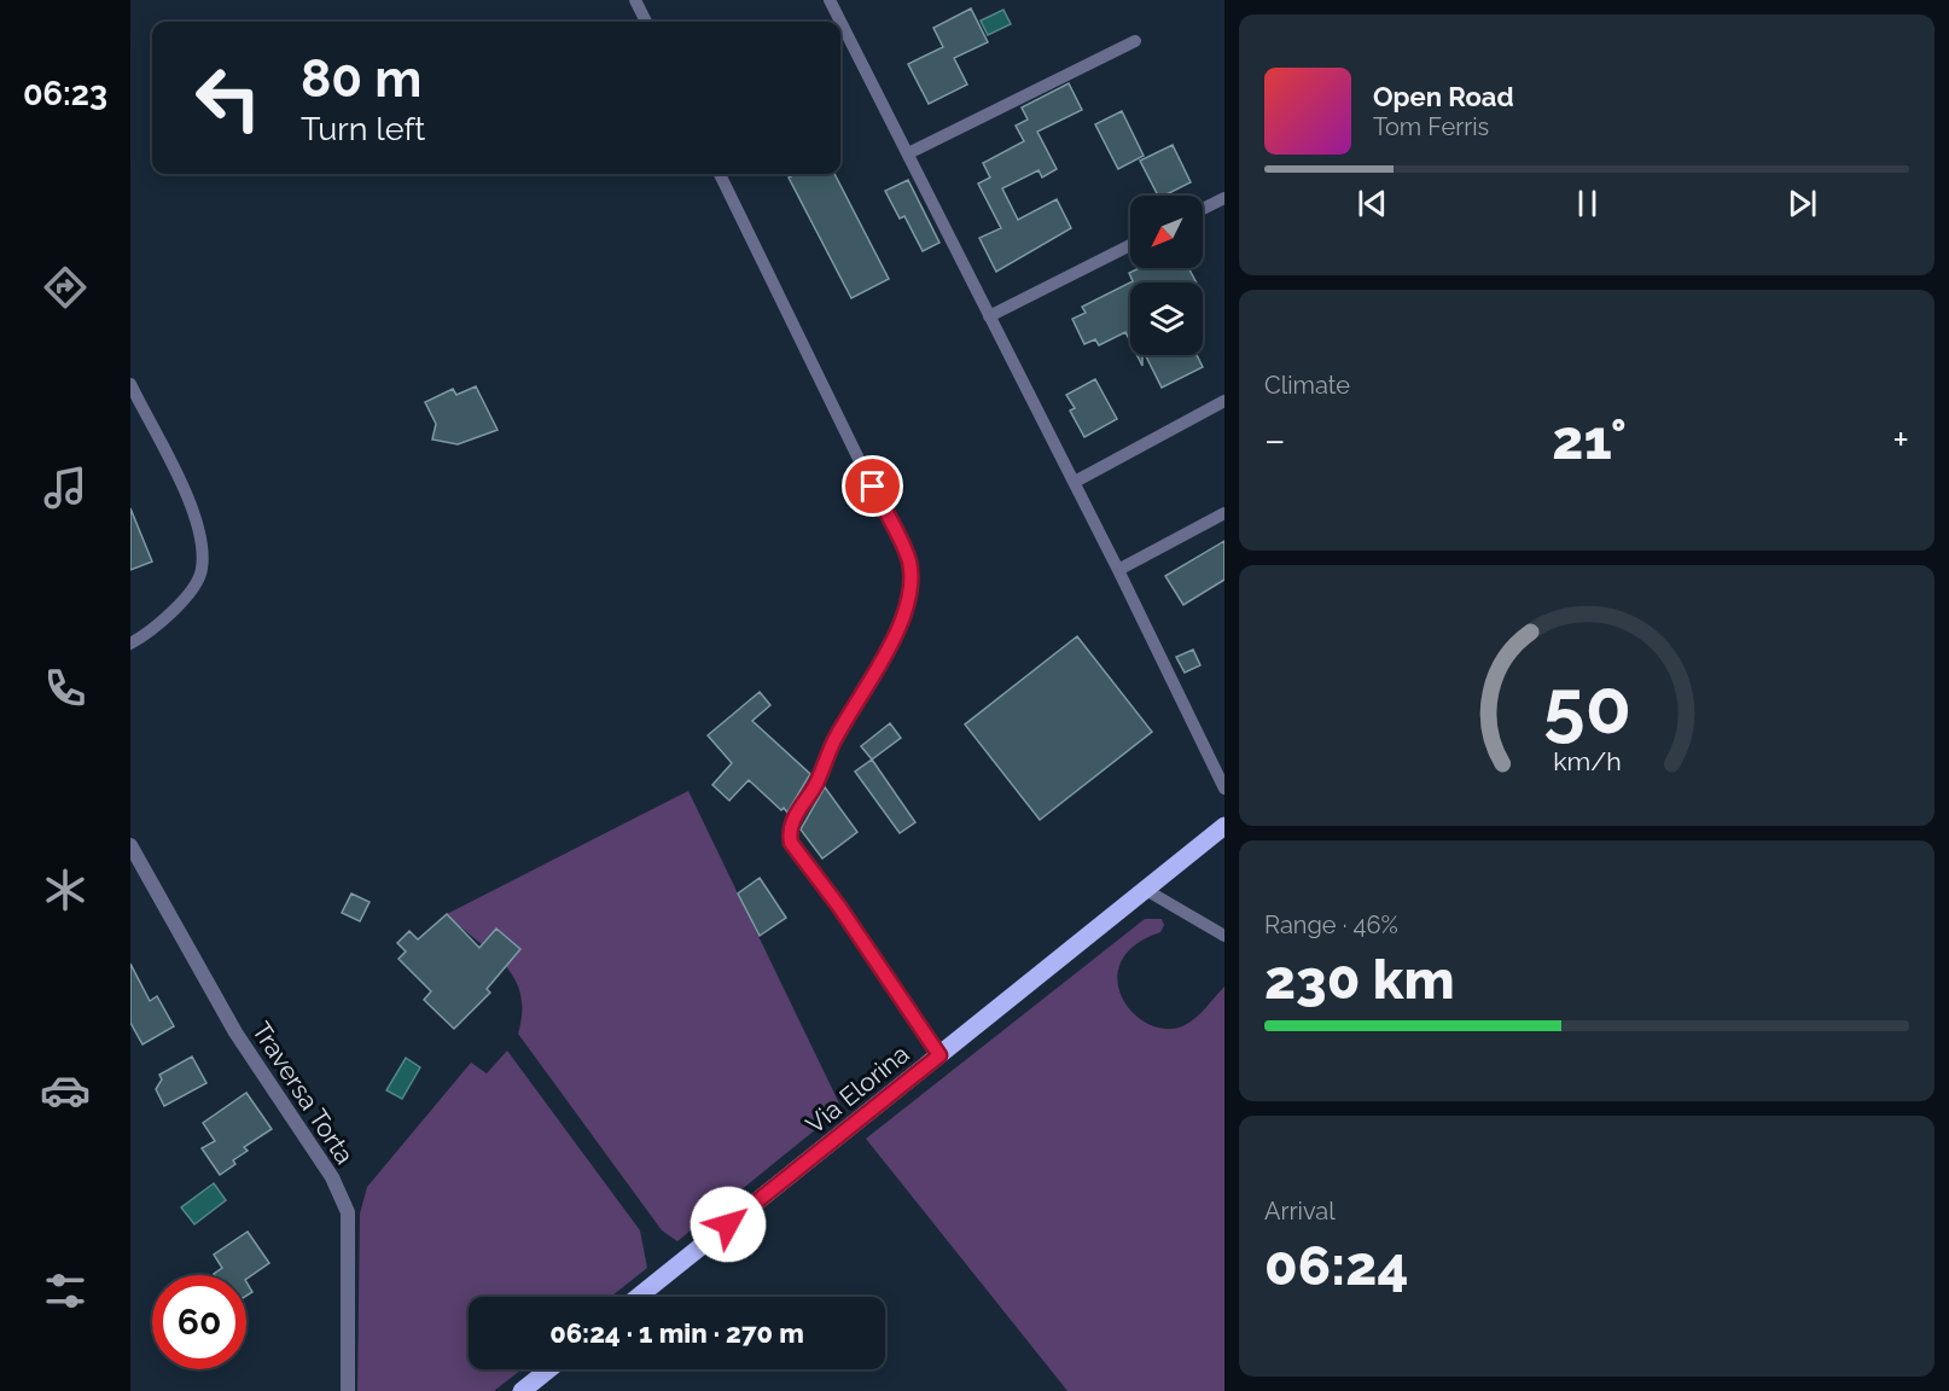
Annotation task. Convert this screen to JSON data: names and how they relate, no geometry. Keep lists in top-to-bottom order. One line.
{"streets":{"main road":["Via Elorina"],"street":["Traversa Torta"]},"north":"bottom left","page":{"tabs":"06:23","turn":["80 m","Turn left"],"song":["Open Road","Tom Ferris"],"tile":["Climate",["Range · 46%","230 km"],["Arrival","06:24"]],"heat":["−","21°","+"],"limit":"60","trip":"06:24 · 1 min · 270 m","gauge":["50","km/h"]}}
